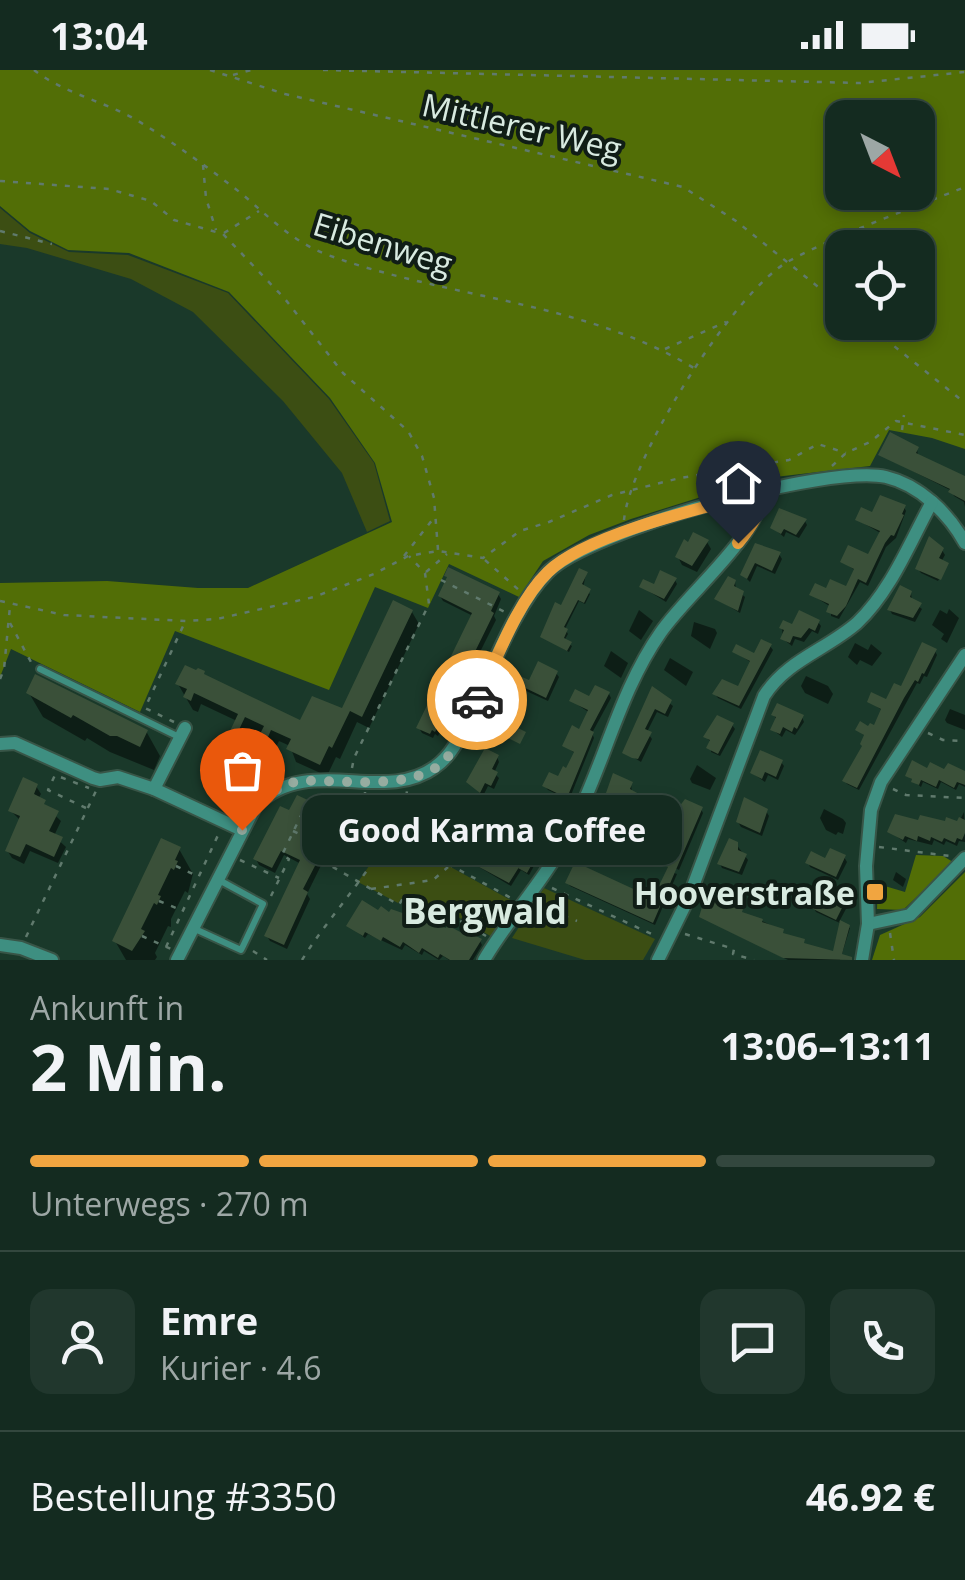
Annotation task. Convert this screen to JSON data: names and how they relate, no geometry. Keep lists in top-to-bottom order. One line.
{"streets":{"path":["Mittlerer Weg","Eibenweg"]},"districts":["Bergwald"],"places":{"other":["Good Karma Coffee"],"transit":["Hooverstraße"]},"north":"bottom right","page":{"status":"13:04","bubble":"Good Karma Coffee","heading":["2 Min.","Ankunft in","13:06–13:11"],"panel":["Emre","Kurier · 4.6","Bestellung #3350","46.92 €"],"bar":"Unterwegs · 270 m"}}
